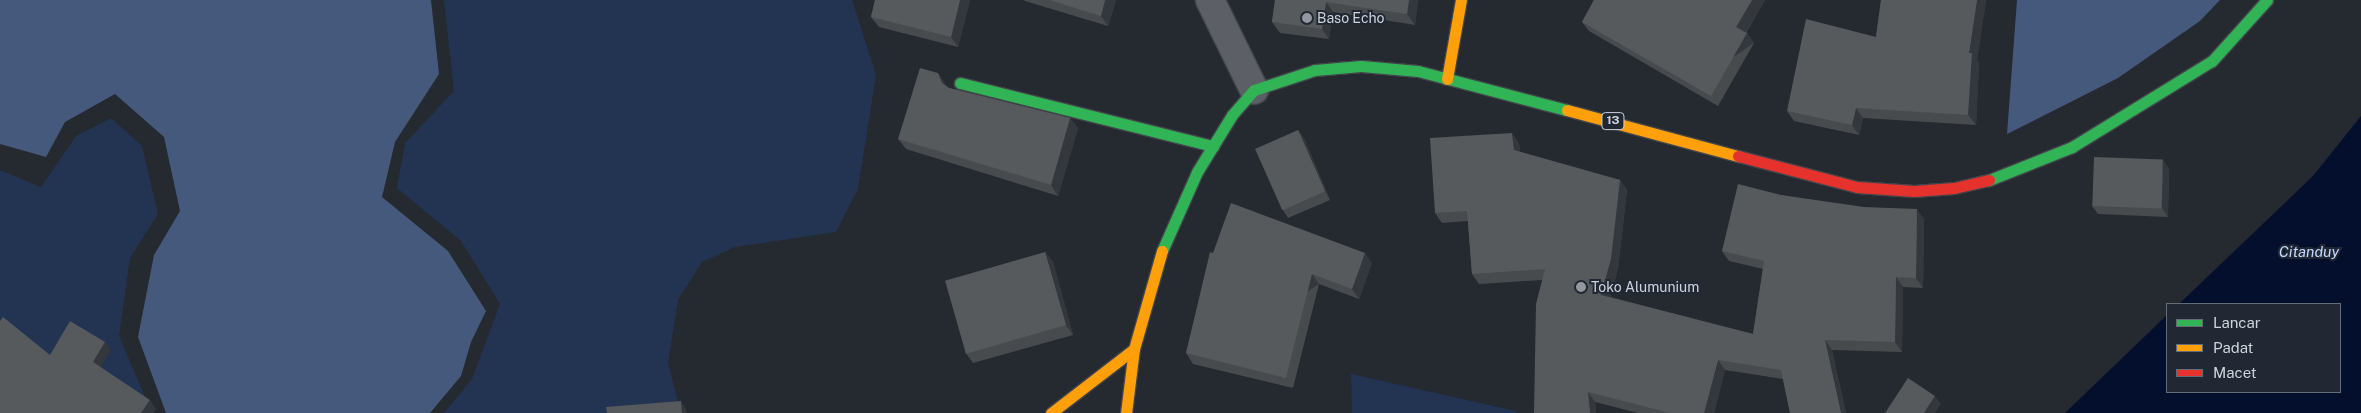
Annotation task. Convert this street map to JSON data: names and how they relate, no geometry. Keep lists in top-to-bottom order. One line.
{"streets":{"main road":["13"]},"water":["Citanduy"],"places":["Baso Echo","Toko Alumunium"],"legend":["Lancar","Padat","Macet"]}
